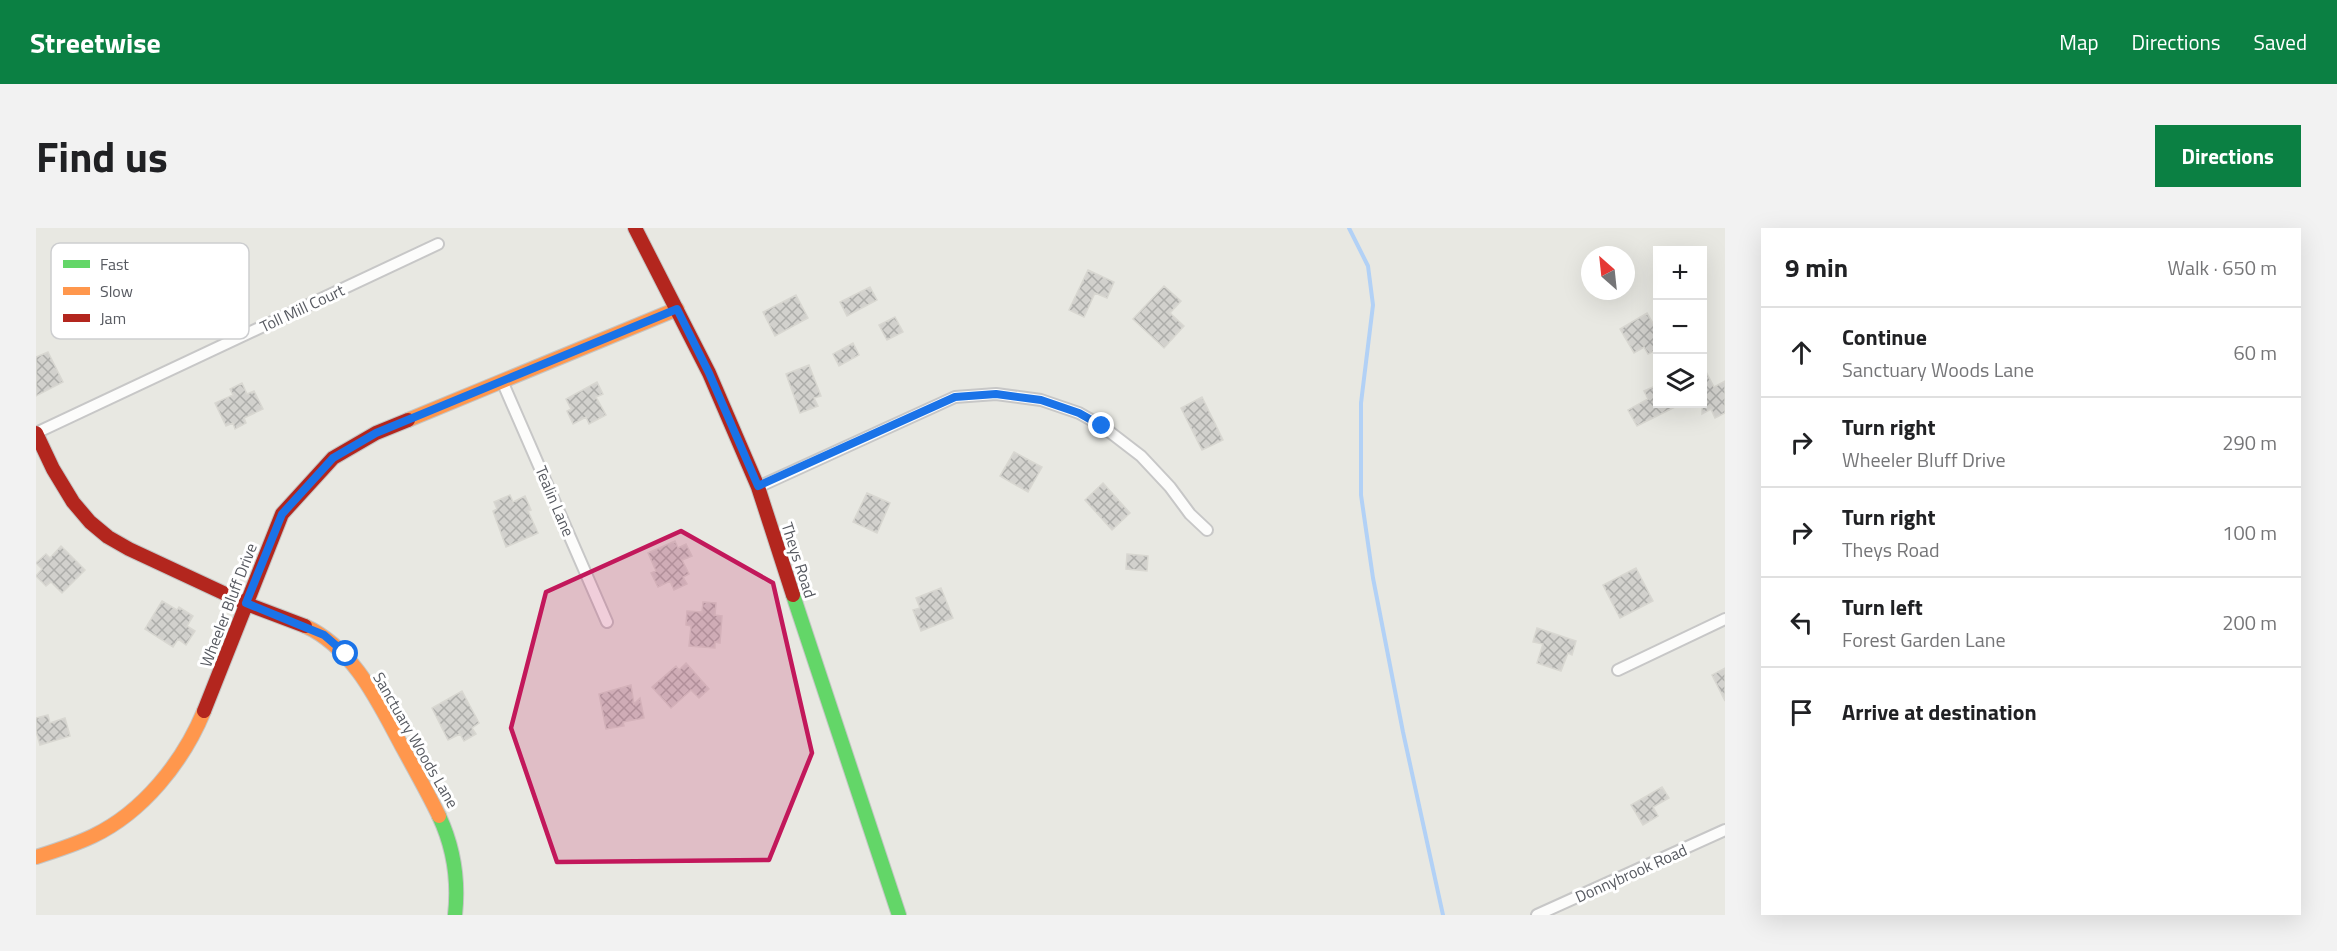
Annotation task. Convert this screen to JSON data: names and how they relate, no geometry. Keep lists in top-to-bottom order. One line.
{"streets":{"street":["Toll Mill Court","Tealin Lane","Theys Road","Wheeler Bluff Drive","Sanctuary Woods Lane","Donnybrook Road"]},"crossings":[["Toll Mill Court","Sanctuary Woods Lane"],["Tealin Lane","Wheeler Bluff Drive"],["Theys Road","Wheeler Bluff Drive"],["Wheeler Bluff Drive","Sanctuary Woods Lane"]],"legend":["Fast","Slow","Jam"],"north":"top left","page":{"header":"Streetwise","nav":["Map","Directions","Saved"],"title":"Find us","buttons":"Directions","heading":["9 min","Walk · 650 m"],"map_buttons":["+","−"],"list":[["Continue","Sanctuary Woods Lane","60 m"],["Turn right","Wheeler Bluff Drive","290 m"],["Turn right","Theys Road","100 m"],["Turn left","Forest Garden Lane","200 m"],"Arrive at destination"]}}
